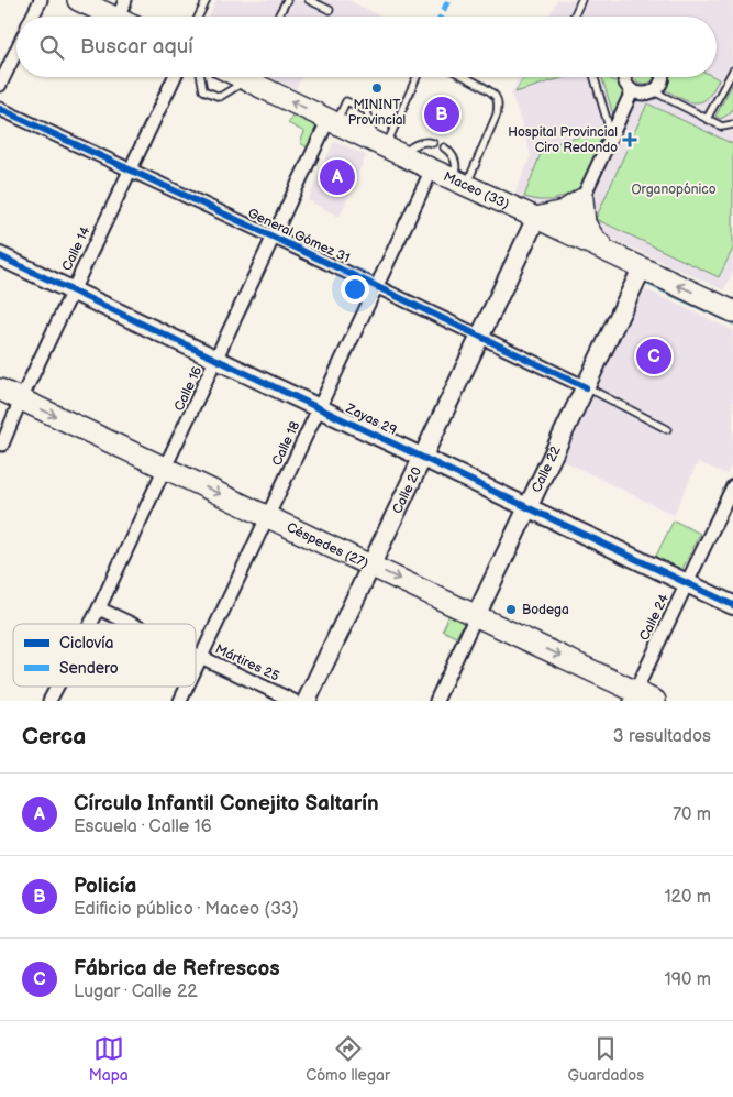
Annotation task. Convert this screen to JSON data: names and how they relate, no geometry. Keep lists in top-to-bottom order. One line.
{"streets":{"main road":["Maceo (33)","Céspedes (27)"],"street":["General Gómez 31","Calle 14","Calle 16","Zayas 29","Calle 18","Calle 22","Calle 20","Calle 24","Mártires 25"]},"crossings":[["Maceo (33)","Calle 16"],["Maceo (33)","Calle 18"],["Maceo (33)","Calle 22"],["Maceo (33)","Calle 20"],["General Gómez 31","Calle 14"],["General Gómez 31","Calle 16"],["General Gómez 31","Calle 18"],["General Gómez 31","Calle 22"],["General Gómez 31","Calle 20"],["Calle 14","Zayas 29"],["Calle 14","Céspedes (27)"],["Calle 16","Zayas 29"],["Calle 16","Céspedes (27)"],["Calle 16","Mártires 25"],["Zayas 29","Calle 18"],["Zayas 29","Calle 22"],["Zayas 29","Calle 20"],["Zayas 29","Calle 24"],["Calle 18","Céspedes (27)"],["Calle 18","Mártires 25"],["Calle 22","Céspedes (27)"],["Calle 20","Céspedes (27)"],["Céspedes (27)","Calle 24"]],"one_way":["Maceo (33)","Céspedes (27)"],"parks":["Organopónico"],"places":{"other":["MININT Provincial","Bodega"],"health":["Hospital Provincial Ciro Redondo"]},"legend":["Ciclovía","Sendero"],"page":{"search":"Buscar aquí","pins":["B","A","C"],"heading":["Cerca","3 resultados"],"list":[{"mark":"A","name":"Círculo Infantil Conejito Saltarín","note":"Escuela · Calle 16","value":"70 m"},{"mark":"B","name":"Policía","note":"Edificio público · Maceo (33)","value":"120 m"},{"mark":"C","name":"Fábrica de Refrescos","note":"Lugar · Calle 22","value":"190 m"}],"nav":["Mapa","Cómo llegar","Guardados"]}}
